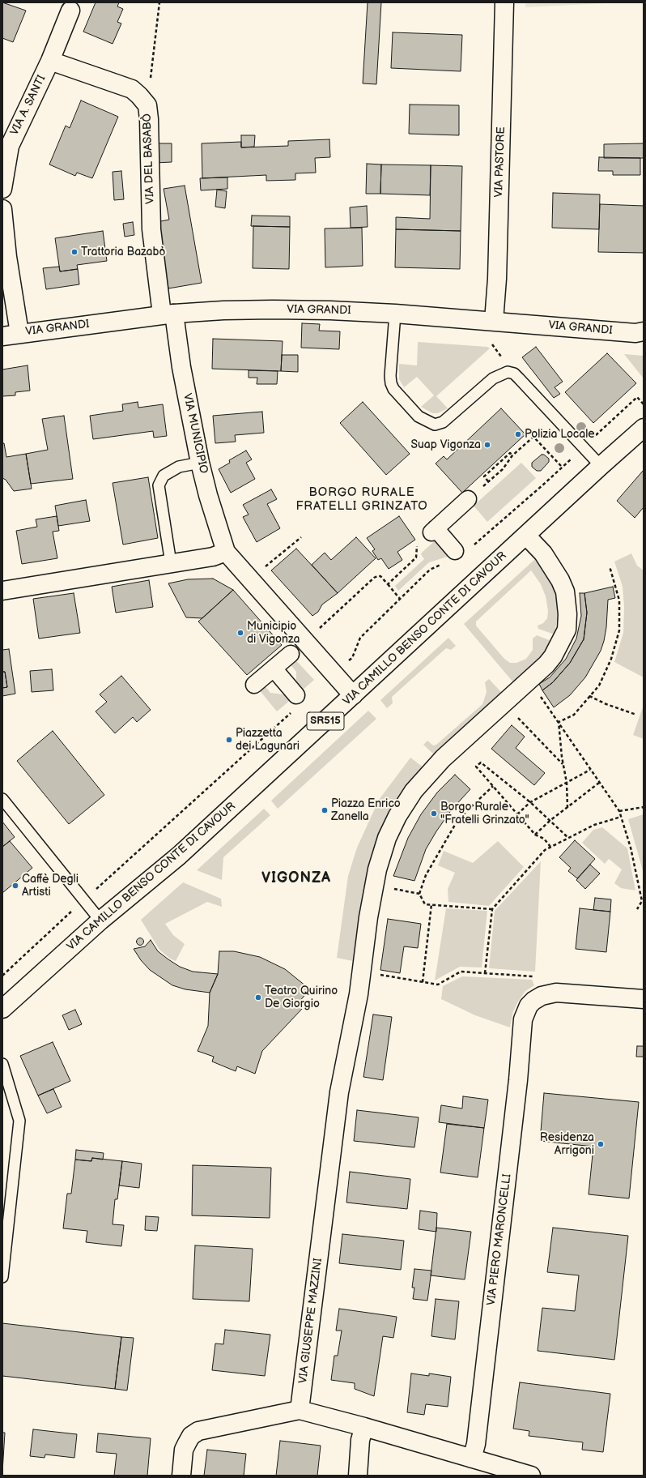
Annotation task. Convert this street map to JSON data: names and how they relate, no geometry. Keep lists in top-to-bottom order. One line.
{"streets":{"street":["VIA A. SANTI","VIA DEL BASABÒ","VIA PASTORE","VIA GRANDI","VIA MUNICIPIO","VIA CAMILLO BENSO CONTE DI CAVOUR","SR515","VIA PIERO MARONCELLI","VIA GIUSEPPE MAZZINI"]},"crossings":[["VIA DEL BASABÒ","VIA GRANDI"],["VIA DEL BASABÒ","VIA MUNICIPIO"],["VIA PASTORE","VIA GRANDI"],["VIA GRANDI","VIA MUNICIPIO"],["VIA MUNICIPIO","VIA CAMILLO BENSO CONTE DI CAVOUR"],["VIA CAMILLO BENSO CONTE DI CAVOUR","VIA GIUSEPPE MAZZINI"]],"districts":["BORGO RURALE FRATELLI GRINZATO","VIGONZA"],"places":["Trattoria Bazabò","Polizia Locale","Suap Vigonza","Municipio di Vigonza","Piazzetta dei Lagunari","Piazza Enrico Zanella","Borgo Rurale \"Fratelli Grinzato\"","Caffè Degli Artisti","Teatro Quirino De Giorgio","Residenza Arrigoni"]}
